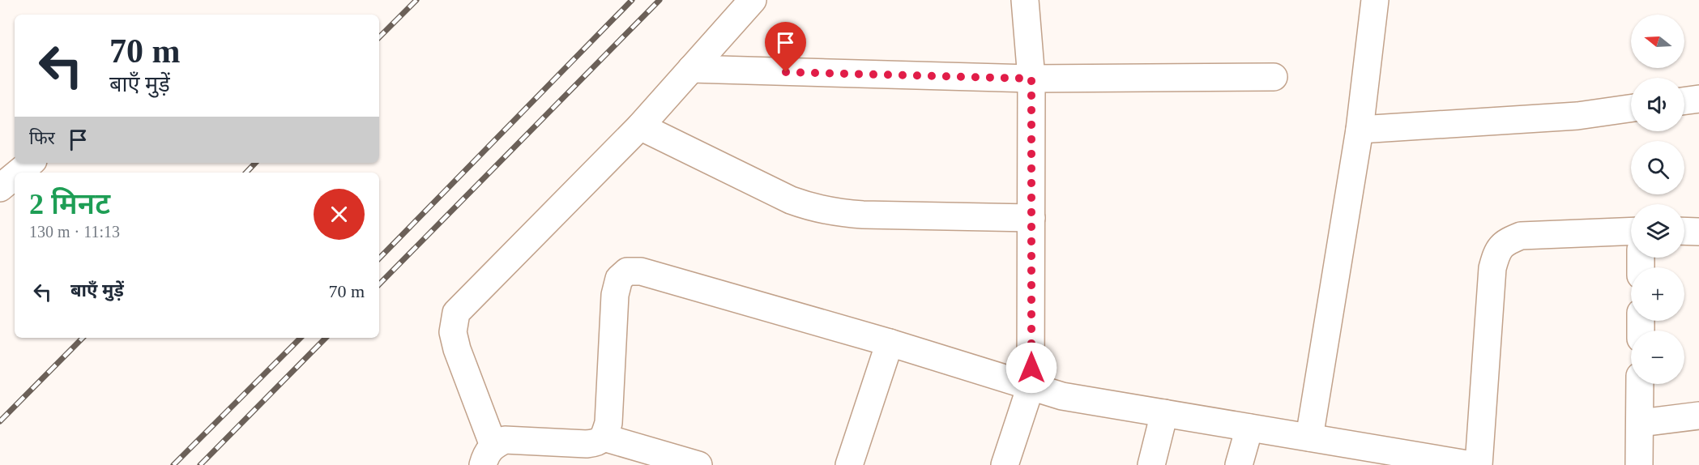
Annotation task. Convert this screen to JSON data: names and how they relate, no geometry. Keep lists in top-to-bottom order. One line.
{"north":"left","page":{"map_buttons":["+","−"],"turn":["70 m","बाएँ मुड़ें"],"then":"फिर","heading":["2 मिनट","130 m · 11:13"],"list":[{"name":"बाएँ मुड़ें","value":"70 m"}]}}
